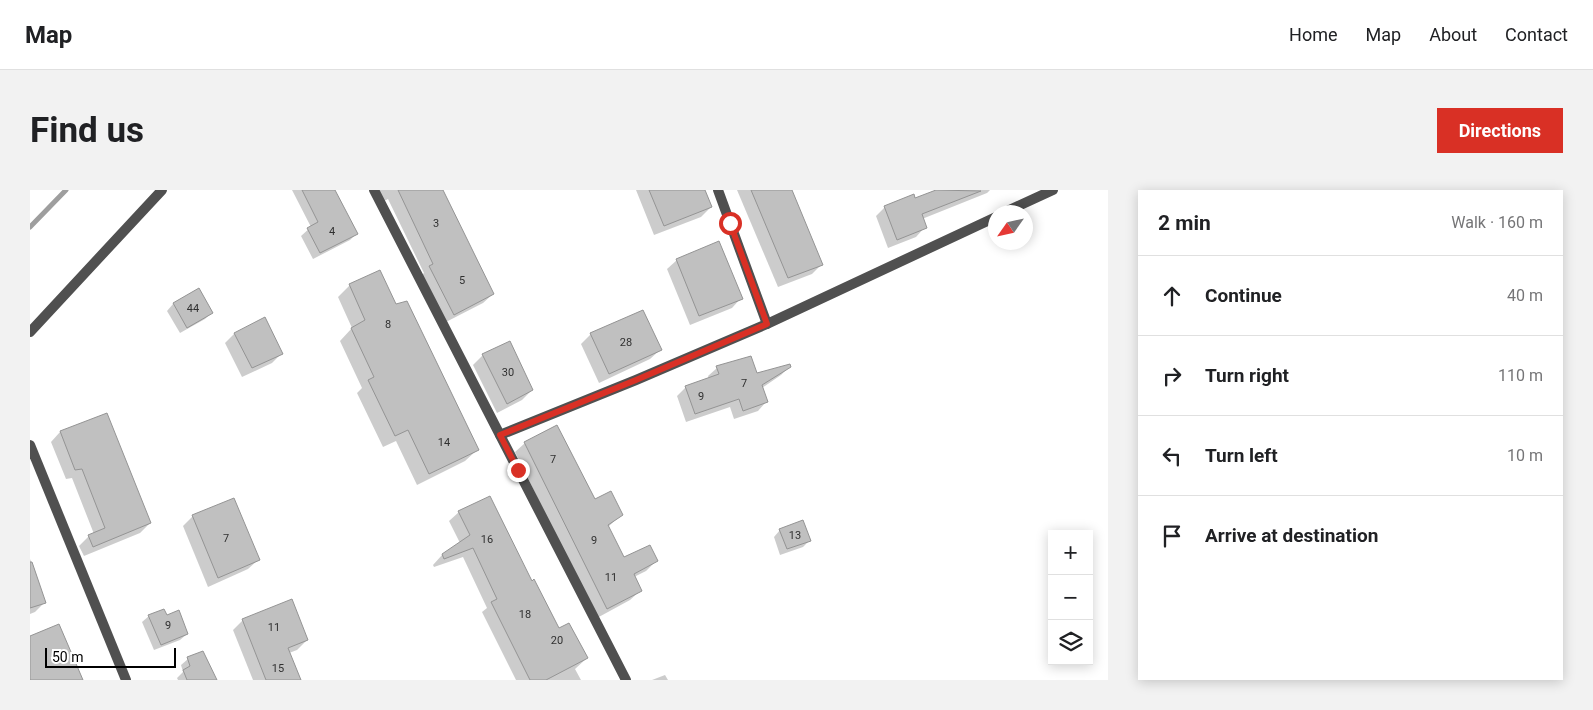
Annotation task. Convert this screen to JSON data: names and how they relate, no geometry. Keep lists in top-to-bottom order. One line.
{"house_numbers":["3","4","5","44","8","28","30","7","9","14","7","13","7","16","9","11","18","9","11","20","15"],"scale_bar":"50 m","north":"bottom left","page":{"header":"Map","nav":["Home","Map","About","Contact"],"buttons":"Directions","title":"Find us","heading":["2 min","Walk · 160 m"],"list":[["Continue","40 m"],["Turn right","110 m"],["Turn left","10 m"],"Arrive at destination"],"map_buttons":["+","−"],"scale":"50 m"}}
